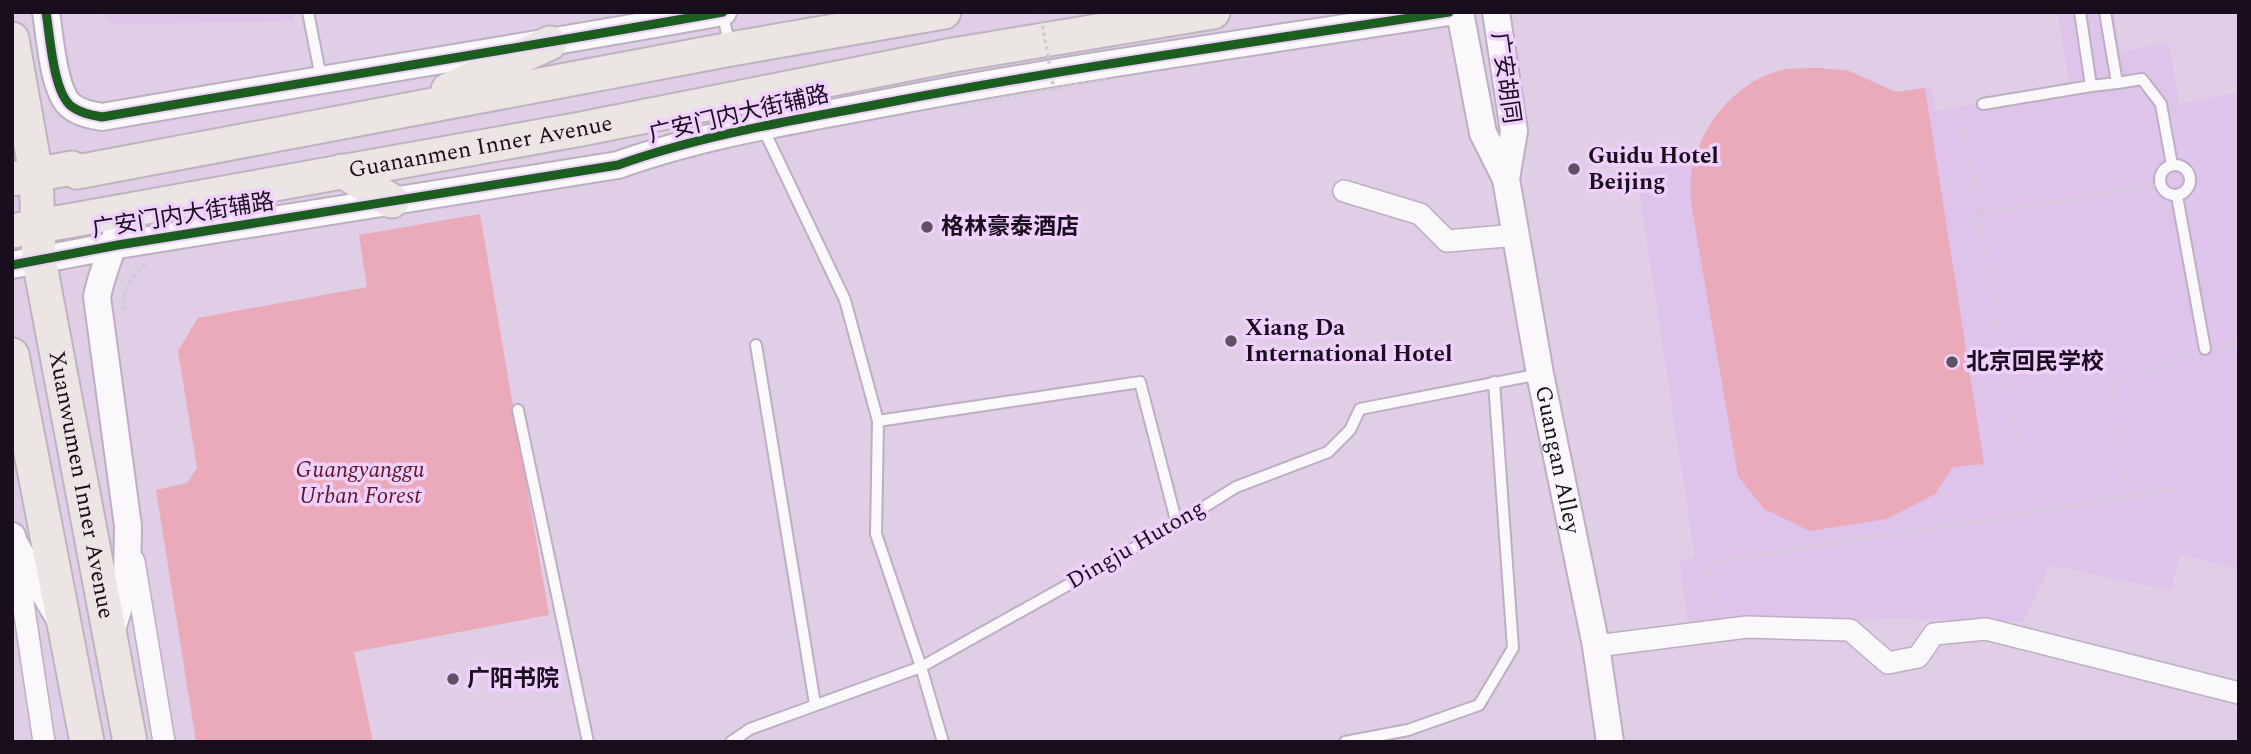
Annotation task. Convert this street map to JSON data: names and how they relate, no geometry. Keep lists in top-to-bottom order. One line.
{"streets":{"main road":["Guananmen Inner Avenue","Xuanwumen Inner Avenue"],"street":["广安胡同","广安门内大街辅路","Guangan Alley"],"lane":["Dingju Hutong"]},"crossings":[["广安胡同","Guangan Alley"],["广安门内大街辅路","Xuanwumen Inner Avenue"],["Guananmen Inner Avenue","Xuanwumen Inner Avenue"],["Guangan Alley","Dingju Hutong"]],"parks":["Guangyanggu Urban Forest"],"places":["Guidu Hotel Beijing","格林豪泰酒店","Xiang Da International Hotel","北京回民学校","广阳书院"]}
